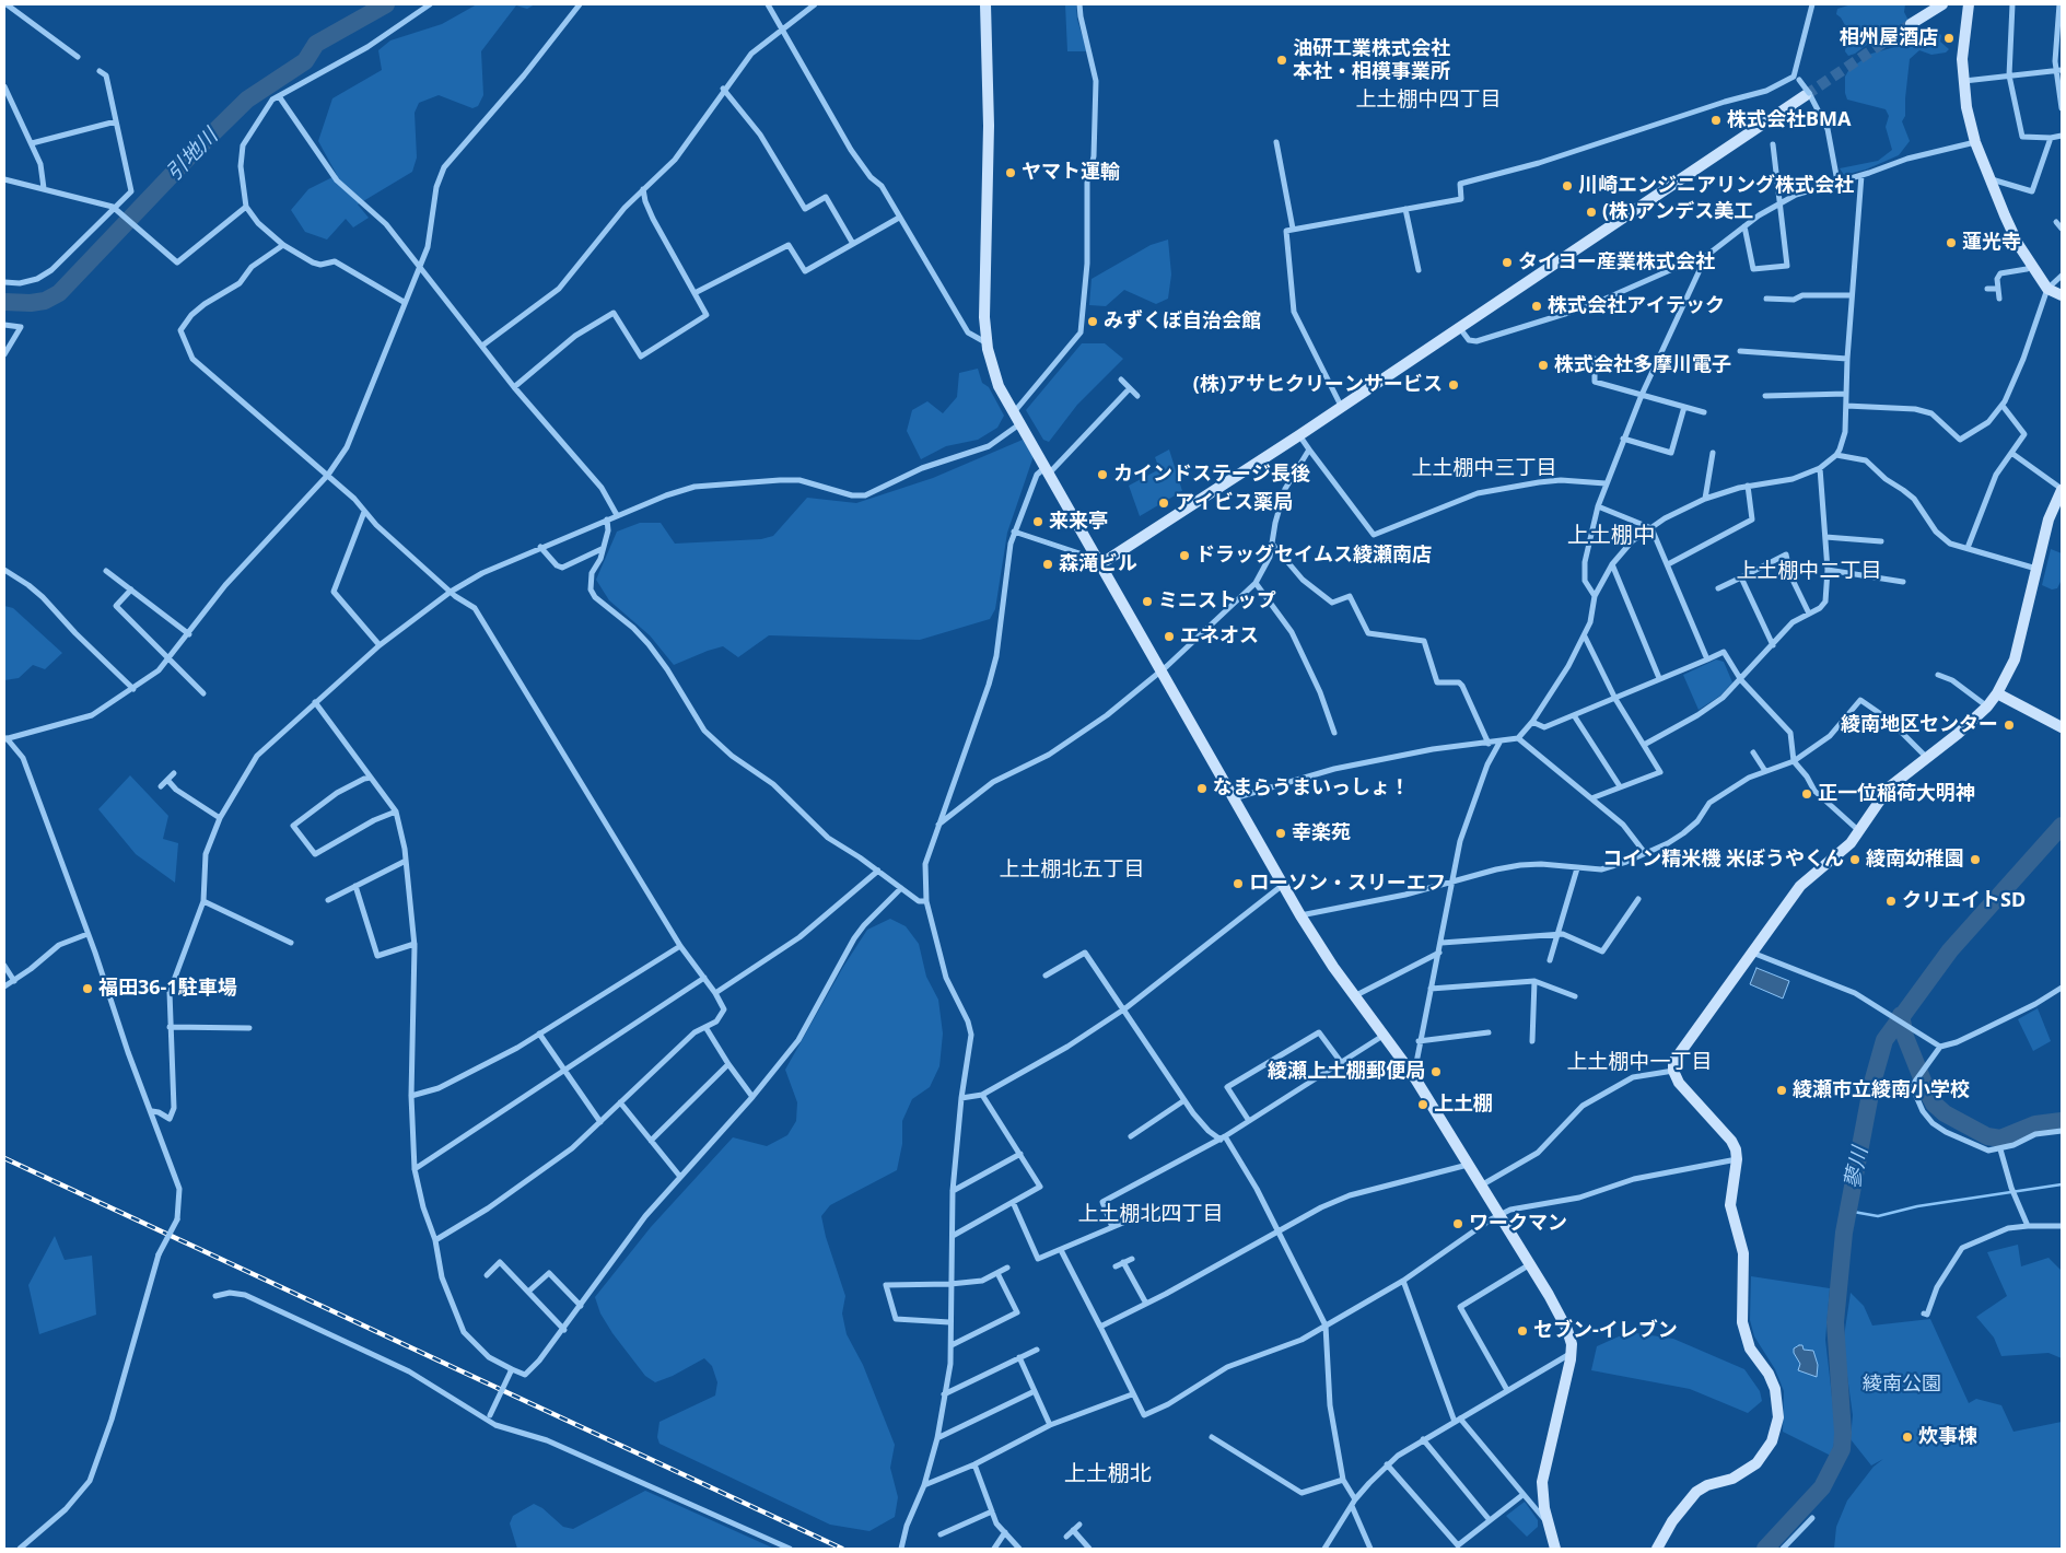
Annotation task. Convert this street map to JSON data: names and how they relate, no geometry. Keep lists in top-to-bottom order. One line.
{"districts":["上土棚中四丁目","上土棚中三丁目","上土棚中","上土棚中二丁目","上土棚北五丁目","上土棚中一丁目","上土棚北四丁目","上土棚北"],"water":["引地川","蓼川"],"parks":["綾南公園"],"places":["相州屋酒店","油研工業株式会社 本社・相模事業所","株式会社BMA","ヤマト運輸","川崎エンジニアリング株式会社","(株)アンデス美工","蓮光寺","タイヨー産業株式会社","株式会社アイテック","みずくぼ自治会館","株式会社多摩川電子","(株)アサヒクリーンサービス","カインドステージ長後","アイビス薬局","来来亭","ドラッグセイムス綾瀬南店","森滝ビル","ミニストップ","エネオス","綾南地区センター","なまらうまいっしょ！","正一位稲荷大明神","幸楽苑","コイン精米機 米ぼうやくん","綾南幼稚園","ローソン・スリーエフ","クリエイトSD","福田36-1駐車場","綾瀬上土棚郵便局","綾瀬市立綾南小学校","上土棚","ワークマン","セブン-イレブン","炊事棟"]}
